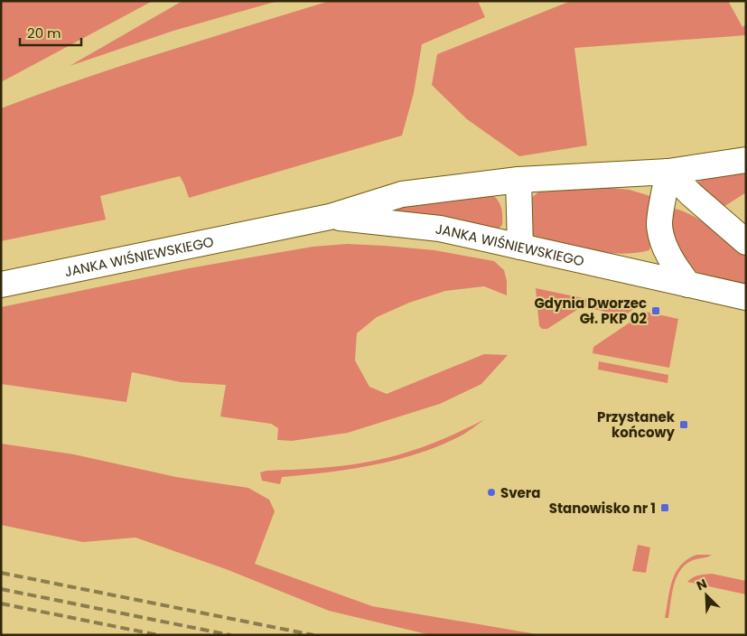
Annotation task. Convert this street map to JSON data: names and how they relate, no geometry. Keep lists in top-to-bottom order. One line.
{"streets":{"main road":["JANKA WIŚNIEWSKIEGO"]},"places":{"transit":["Gdynia Dworzec Gł. PKP 02","Przystanek końcowy","Stanowisko nr 1"],"other":["Svera"]},"scale_bar":"20 m","north":"top left"}
